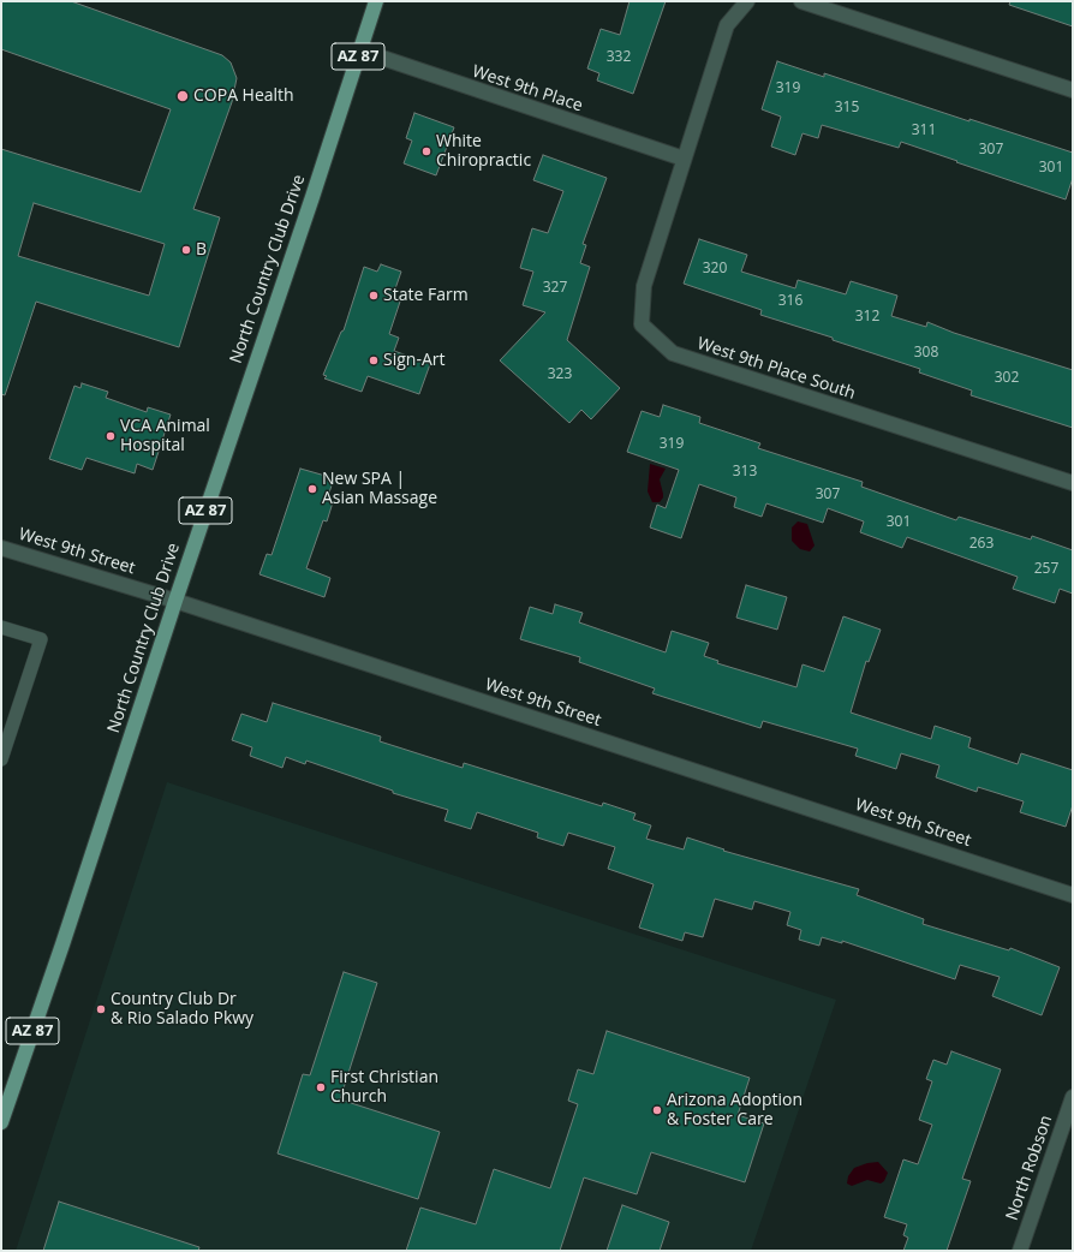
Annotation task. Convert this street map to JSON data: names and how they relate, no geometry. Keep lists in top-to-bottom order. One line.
{"streets":{"main road":["AZ 87","North Country Club Drive"],"street":["West 9th Place","West 9th Place South","West 9th Street","North Robson"]},"crossings":[["West 9th Place","North Country Club Drive"],["West 9th Place","West 9th Place South"],["North Country Club Drive","West 9th Street"]],"places":["COPA Health","White Chiropractic","B","State Farm","Sign-Art","VCA Animal Hospital","New SPA | Asian Massage","Country Club Dr & Rio Salado Pkwy","First Christian Church","Arizona Adoption & Foster Care"],"house_numbers":["332","319","315","311","307","301","320","327","316","312","308","323","302","319","313","307","301","263","257"]}
